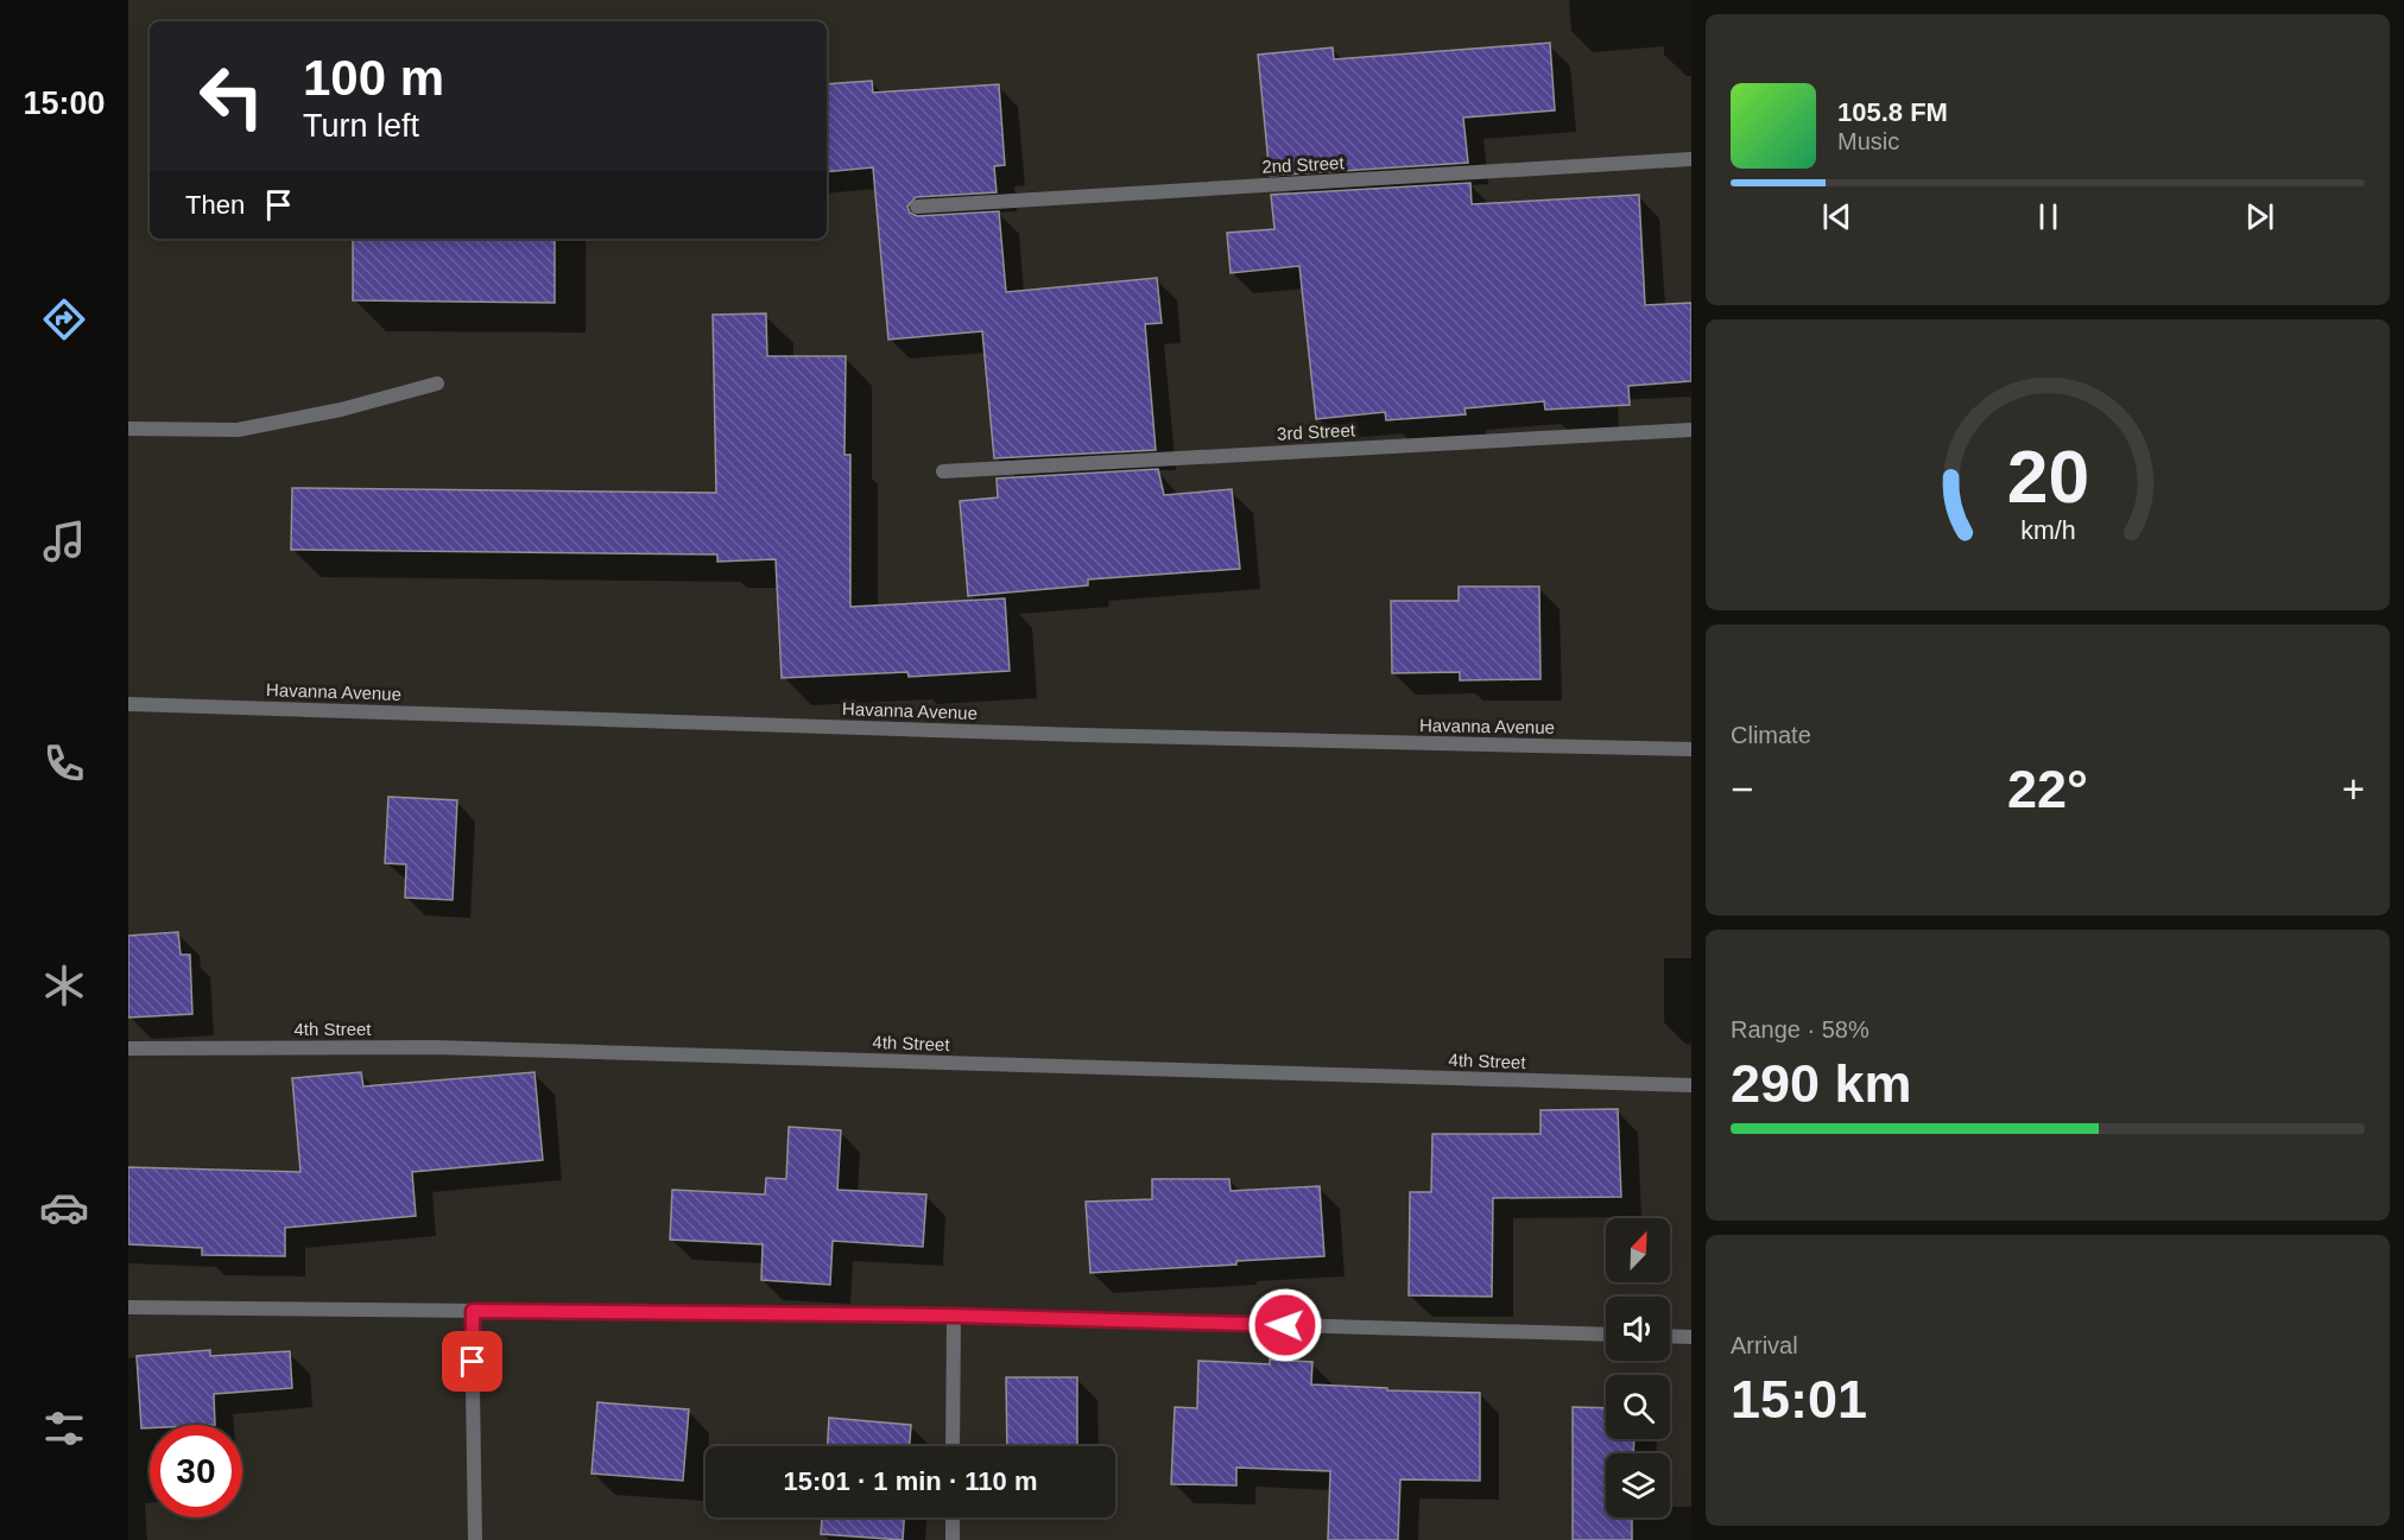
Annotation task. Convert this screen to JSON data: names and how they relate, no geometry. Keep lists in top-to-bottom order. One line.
{"streets":{"street":["2nd Street","3rd Street","Havanna Avenue","4th Street"]},"north":"top right","page":{"tabs":"15:00","turn":["100 m","Turn left"],"song":["105.8 FM","Music"],"then":"Then","tile":["Climate",["Range · 58%","290 km"],["Arrival","15:01"]],"heat":["−","22°","+"],"limit":"30","trip":"15:01 · 1 min · 110 m","gauge":["20","km/h"]}}
